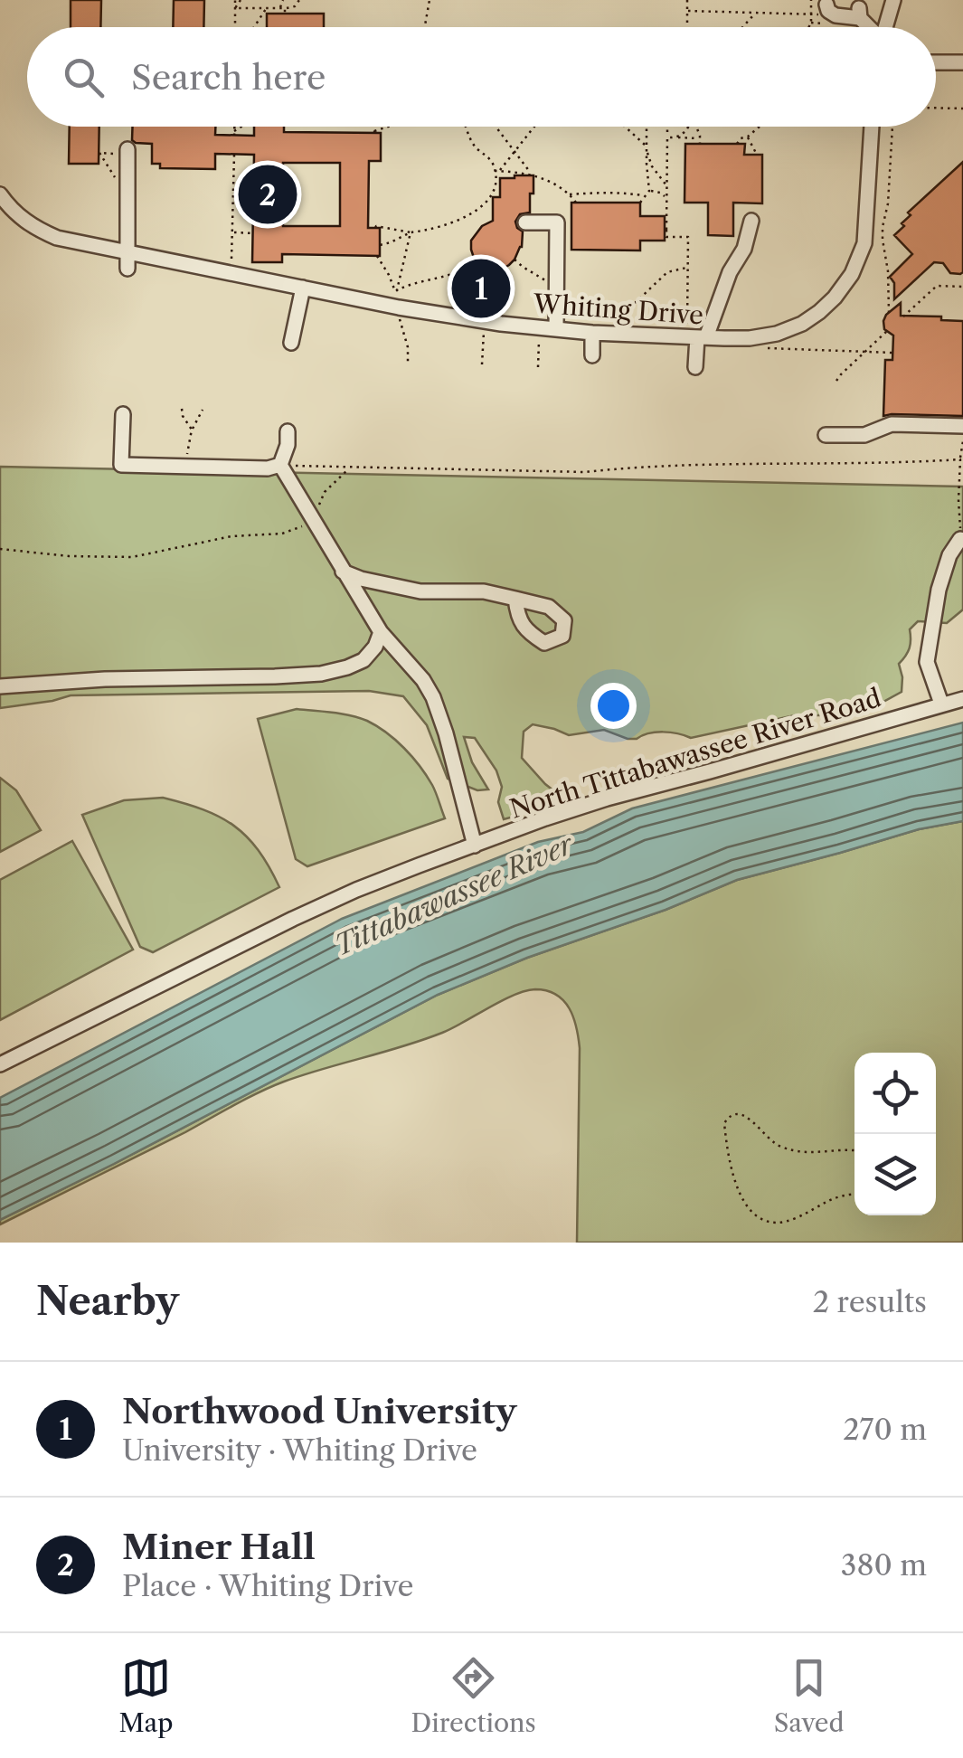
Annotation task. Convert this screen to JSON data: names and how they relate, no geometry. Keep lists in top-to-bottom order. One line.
{"streets":{"street":["Whiting Drive","North Tittabawassee River Road"]},"water":["Tittabawassee River"],"page":{"search":"Search here","pins":["2","1"],"heading":["Nearby","2 results"],"list":[{"mark":"1","name":"Northwood University","note":"University · Whiting Drive","value":"270 m"},{"mark":"2","name":"Miner Hall","note":"Place · Whiting Drive","value":"380 m"}],"nav":["Map","Directions","Saved"]}}
